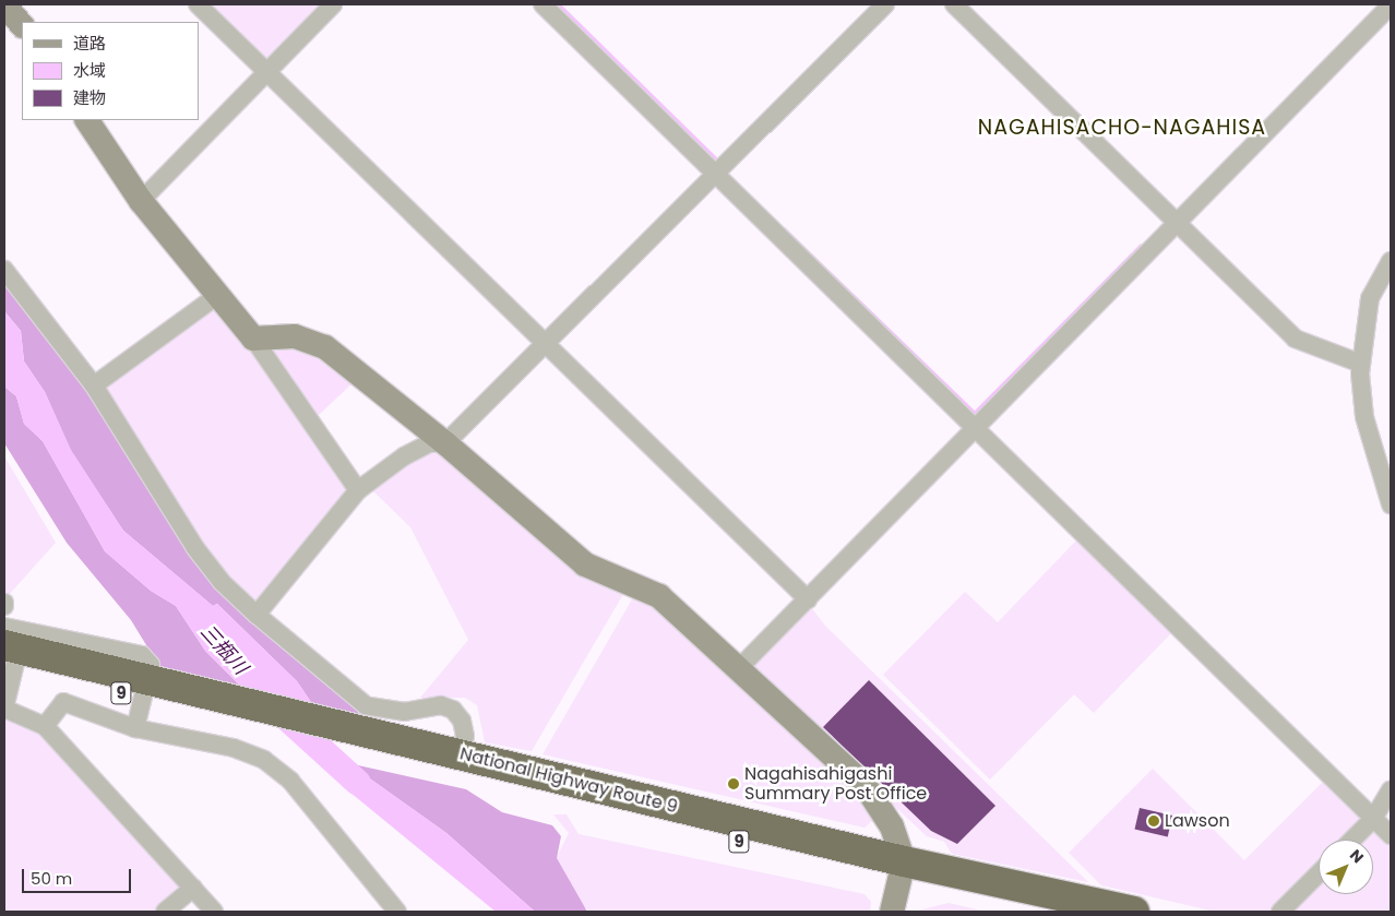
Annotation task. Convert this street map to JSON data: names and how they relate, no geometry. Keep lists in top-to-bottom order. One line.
{"streets":{"highway":["9","National Highway Route 9"]},"districts":["NAGAHISACHO-NAGAHISA"],"water":["三瓶川"],"places":["Nagahisahigashi Summary Post Office","Lawson"],"legend":["道路","水域","建物"],"scale_bar":"50 m","north":"top right"}
